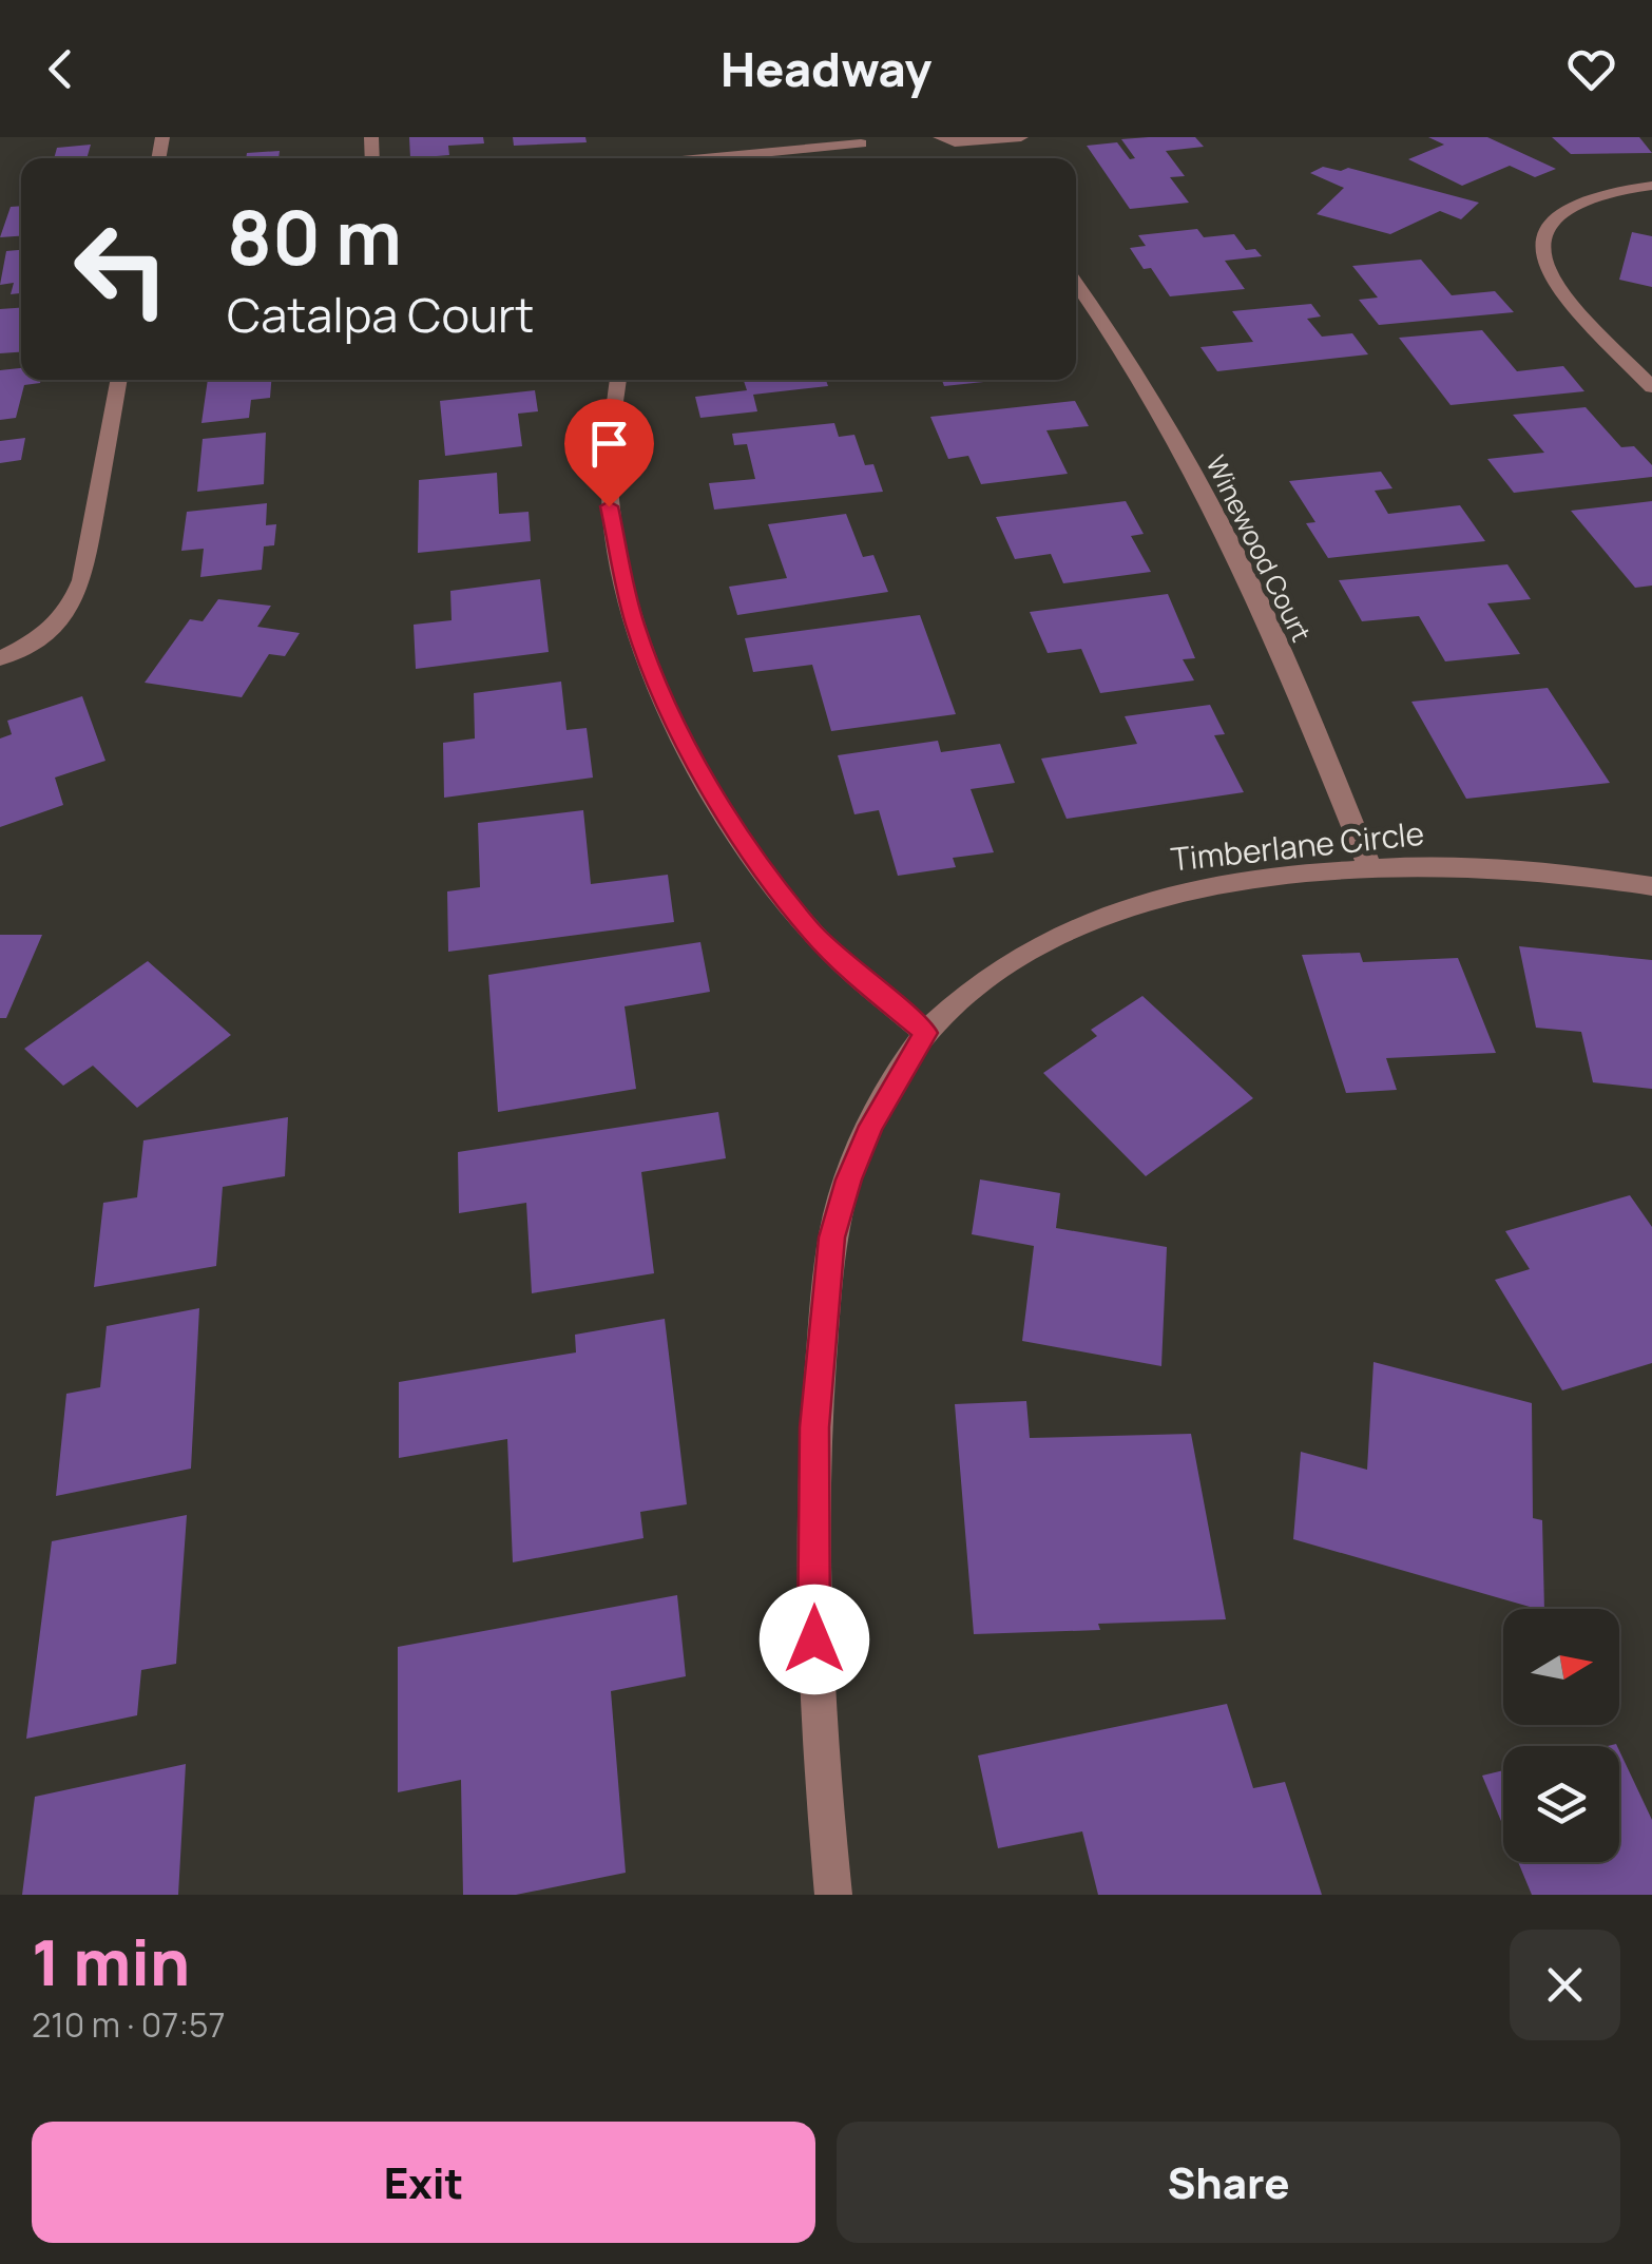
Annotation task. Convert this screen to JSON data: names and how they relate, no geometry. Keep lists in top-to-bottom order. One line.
{"streets":{"street":["Winewood Court","Timberlane Circle"]},"crossings":[["Winewood Court","Timberlane Circle"]],"north":"right","page":{"header":"Headway","turn":["80 m","Catalpa Court"],"heading":["1 min","210 m · 07:57"],"buttons":["Exit","Share"]}}
